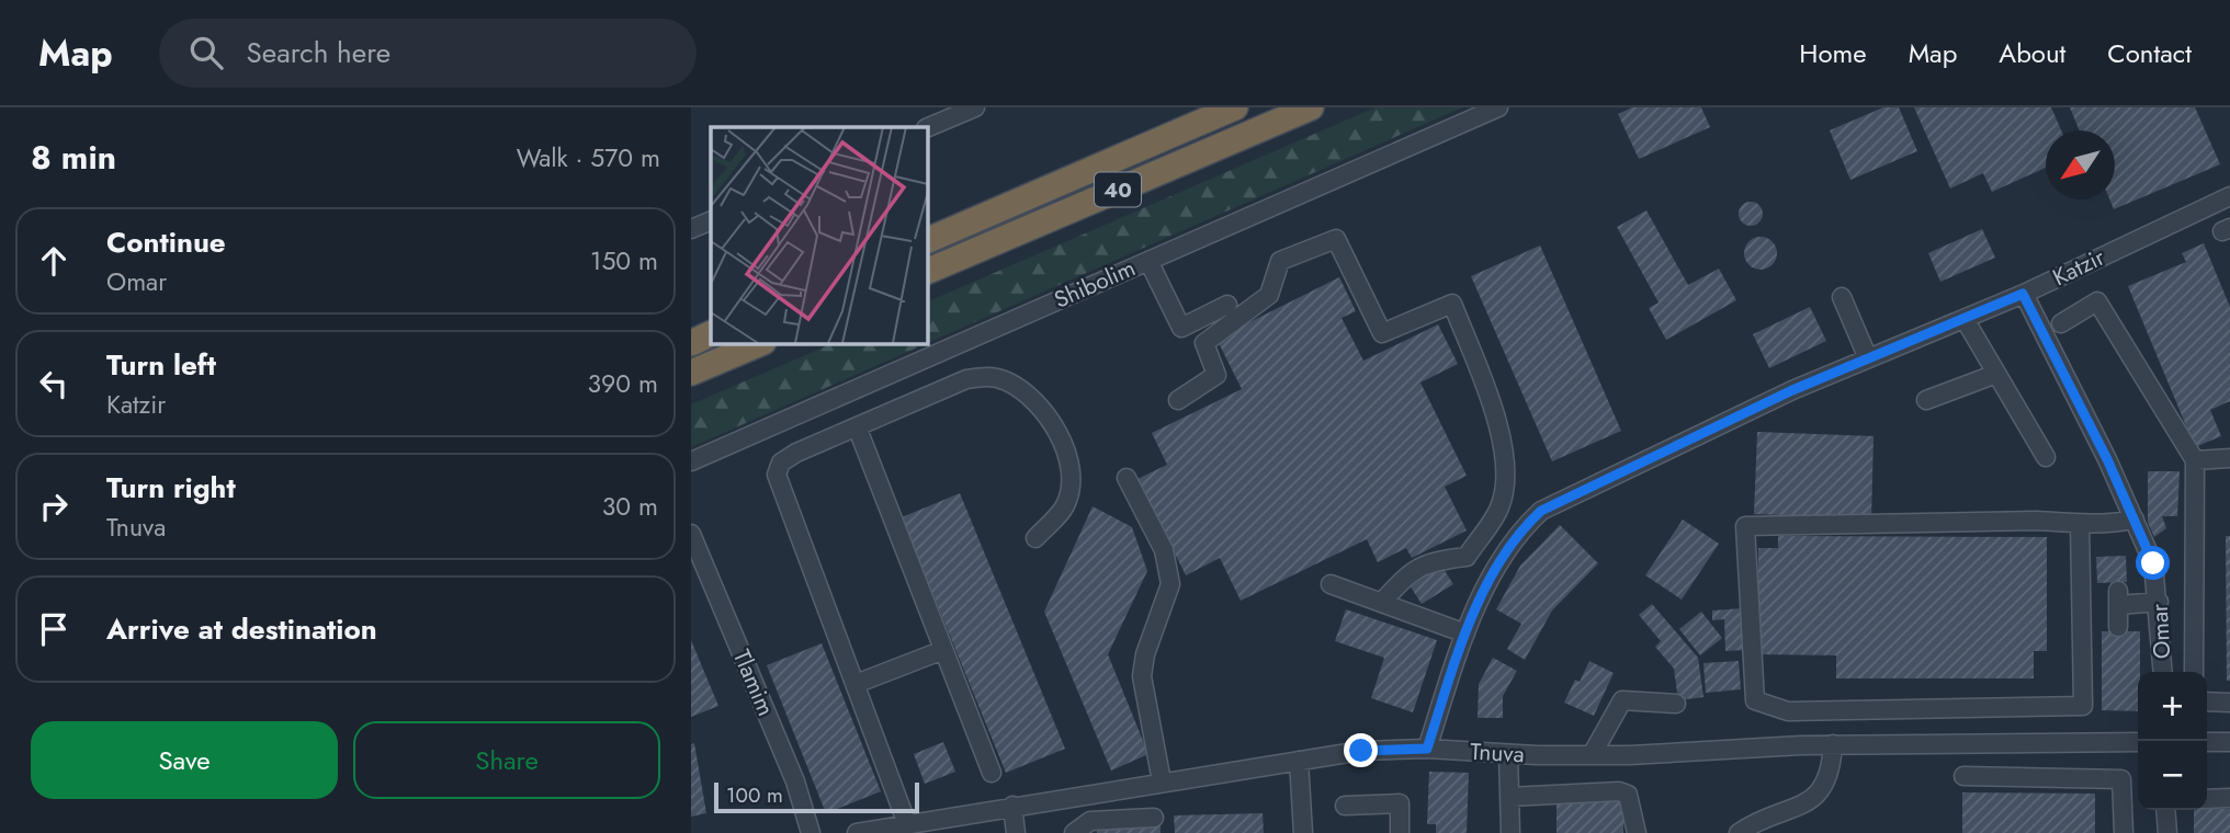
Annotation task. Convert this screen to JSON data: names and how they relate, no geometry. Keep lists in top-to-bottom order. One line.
{"streets":{"highway":["40"],"street":["Katzir","Shibolim","Omar","Tlamim","Tnuva"]},"crossings":[["Katzir","Omar"],["Katzir","Tnuva"]],"scale_bar":"100 m","north":"bottom left","page":{"header":"Map","search":"Search here","nav":["Home","Map","About","Contact"],"heading":["8 min","Walk · 570 m"],"list":[["Continue","Omar","150 m"],["Turn left","Katzir","390 m"],["Turn right","Tnuva","30 m"],"Arrive at destination"],"map_buttons":["+","−"],"buttons":["Save","Share"],"scale":"100 m"}}
